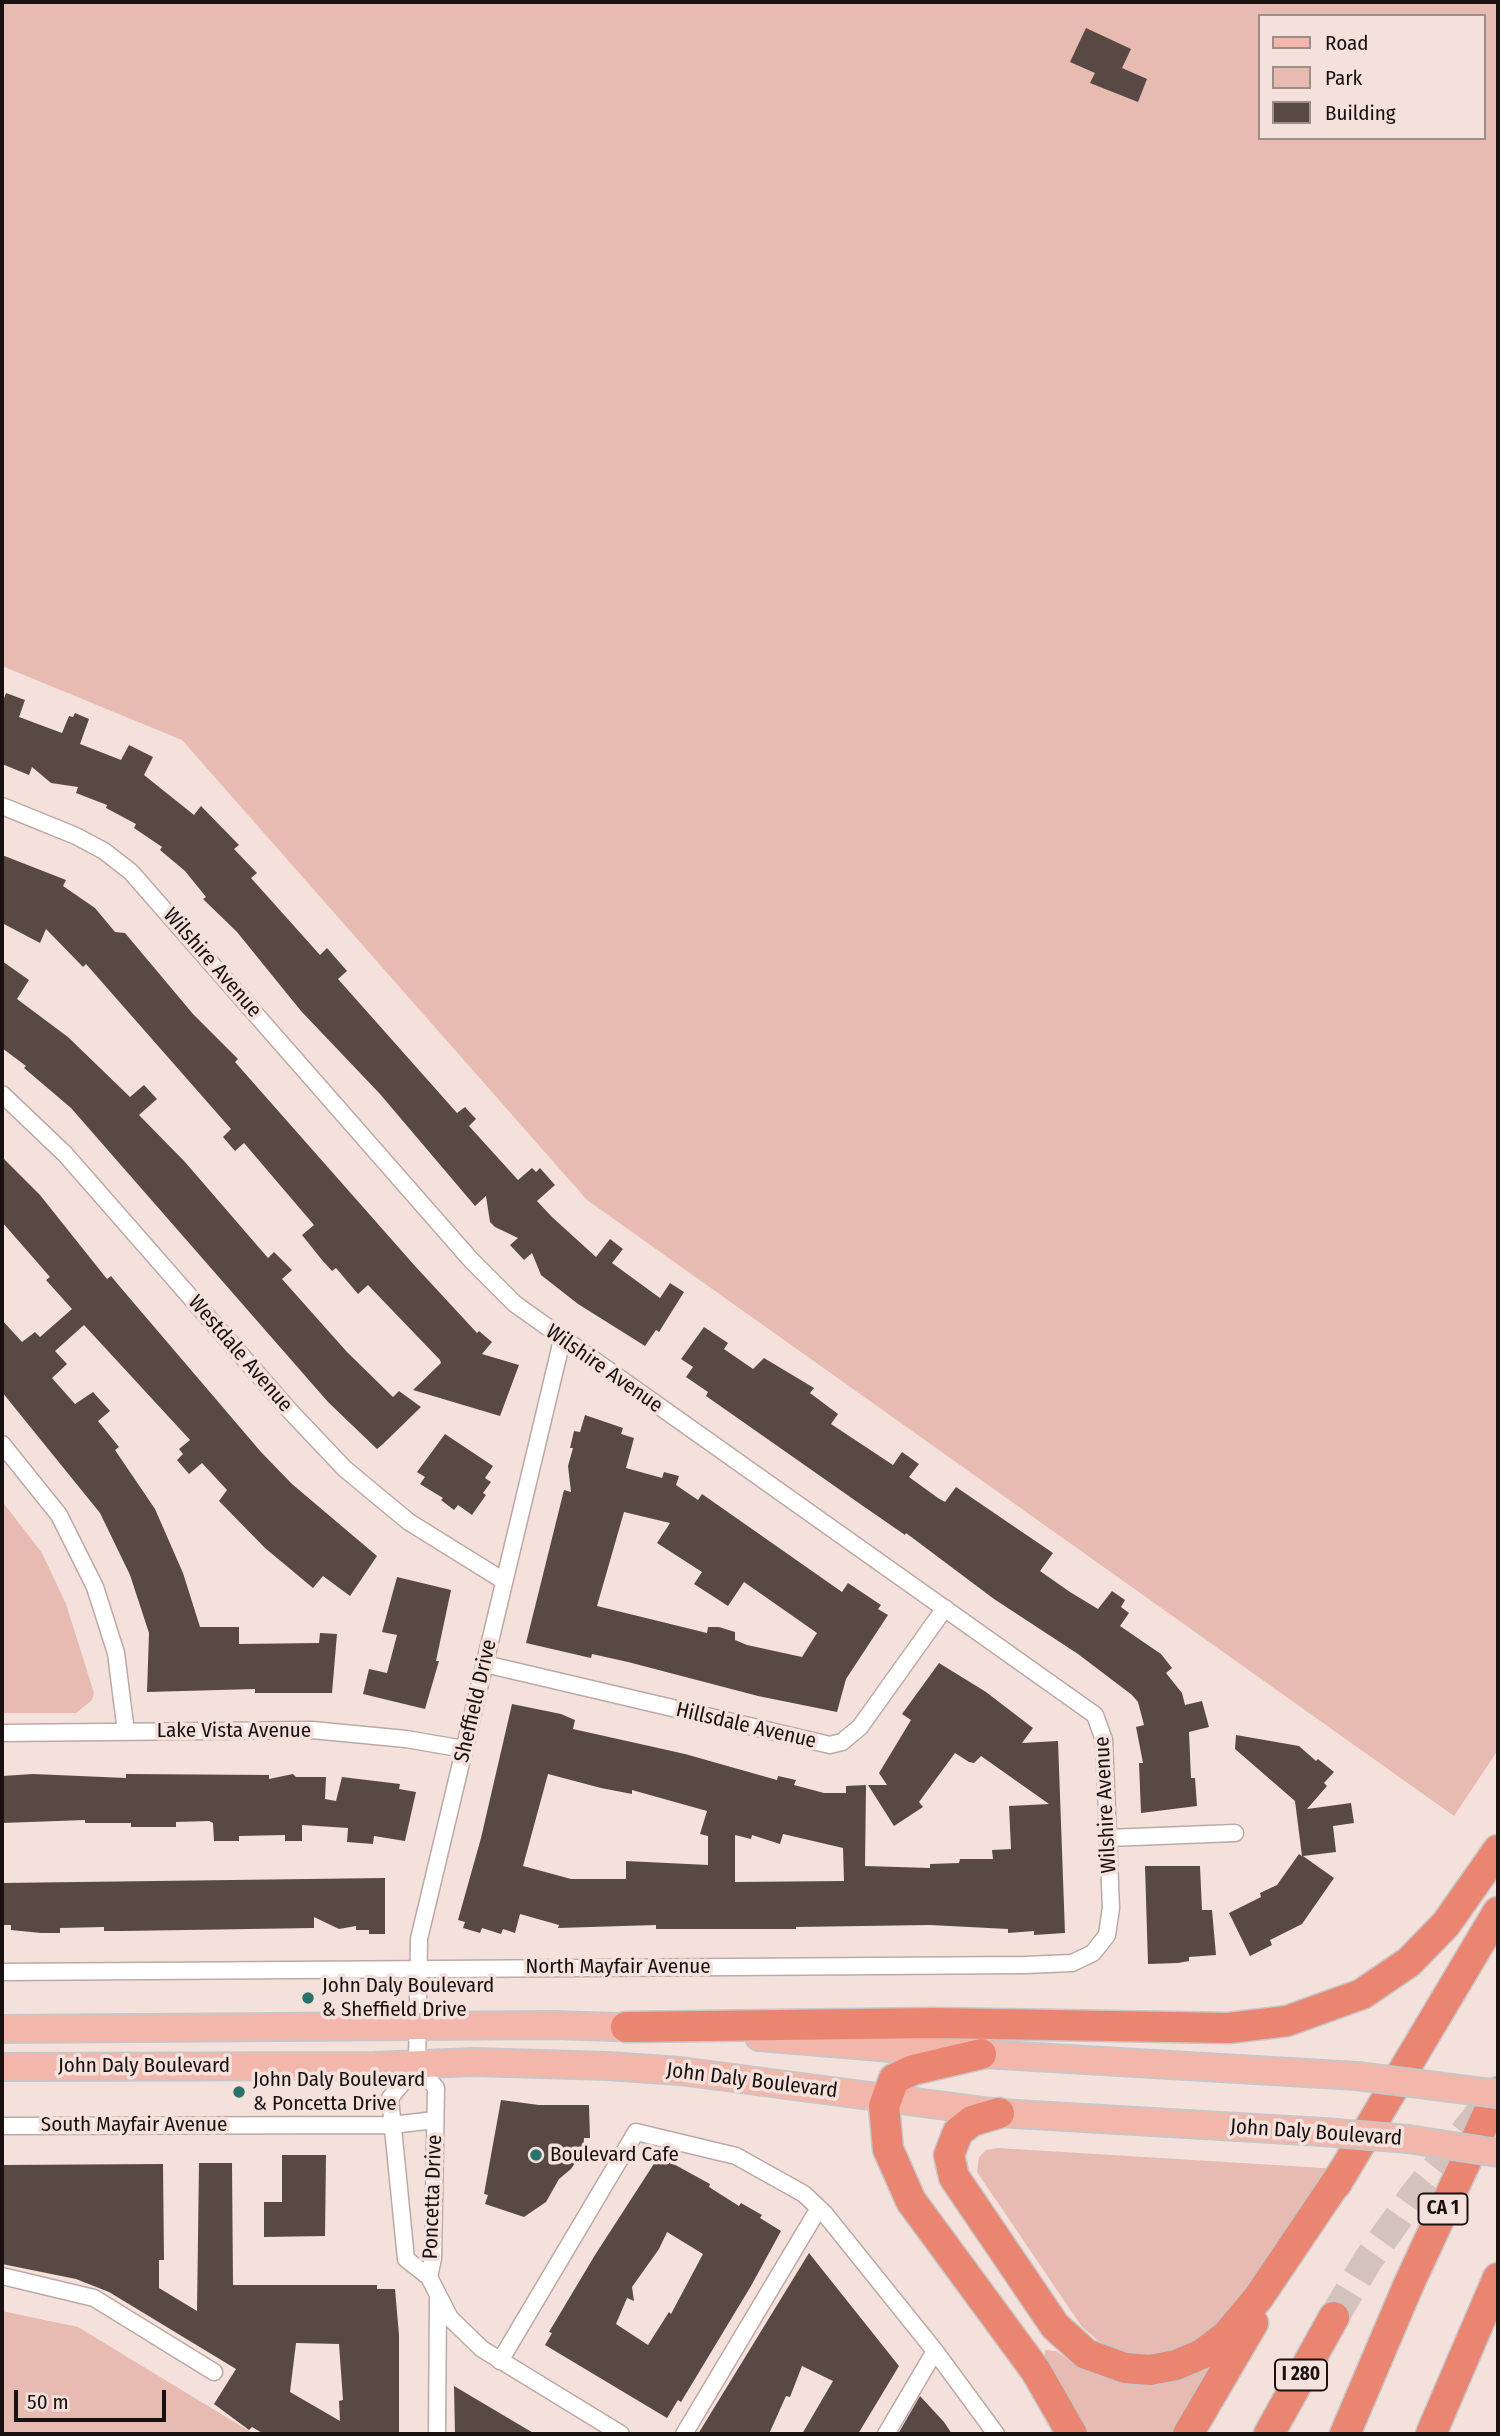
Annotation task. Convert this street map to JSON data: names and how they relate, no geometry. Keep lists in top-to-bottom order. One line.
{"streets":{"highway":["CA 1","I 280"],"main road":["John Daly Boulevard"],"street":["Wilshire Avenue","Westdale Avenue","Sheffield Drive","Hillsdale Avenue","Lake Vista Avenue","North Mayfair Avenue","South Mayfair Avenue","Poncetta Drive"]},"crossings":[["Wilshire Avenue","Sheffield Drive"],["Wilshire Avenue","Hillsdale Avenue"],["Wilshire Avenue","North Mayfair Avenue"],["Westdale Avenue","Sheffield Drive"],["Sheffield Drive","Hillsdale Avenue"],["Sheffield Drive","Lake Vista Avenue"],["Sheffield Drive","North Mayfair Avenue"],["Sheffield Drive","John Daly Boulevard"],["Sheffield Drive","Poncetta Drive"],["John Daly Boulevard","Poncetta Drive"],["John Daly Boulevard","CA 1"],["South Mayfair Avenue","Poncetta Drive"]],"places":["John Daly Boulevard & Sheffield Drive","John Daly Boulevard & Poncetta Drive","Boulevard Cafe"],"legend":["Road","Park","Building"],"scale_bar":"50 m"}
